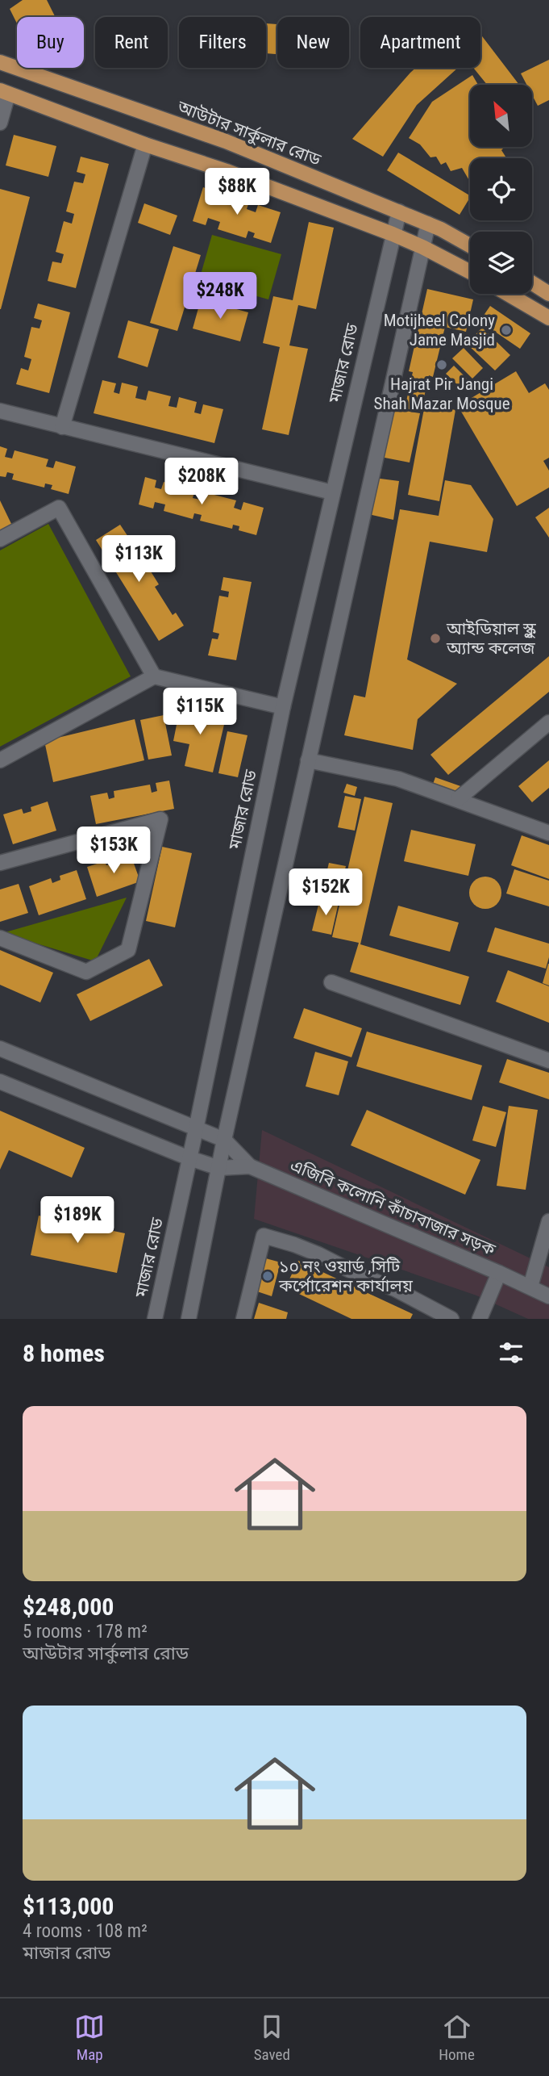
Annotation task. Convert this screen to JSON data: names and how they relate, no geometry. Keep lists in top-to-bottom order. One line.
{"streets":{"main road":["আউটার সার্কুলার রোড"],"street":["মাজার রোড","এজিবি কলোনি কাঁচাবাজার সড়ক"]},"crossings":[["আউটার সার্কুলার রোড","মাজার রোড"]],"places":["Motijheel Colony Jame Masjid","Hajrat Pir Jangi Shah Mazar Mosque","আইডিয়াল স্কুল অ্যান্ড কলেজ","১০ নং ওয়ার্ড ,সিটি কর্পোরেশন কার্যালয়"],"north":"top left","page":{"chip":["Buy","Rent","Filters","New","Apartment"],"price":["$88K","$248K","$208K","$113K","$115K","$153K","$152K","$189K"],"heading":"8 homes","list":[{"name":"$248,000","note":"5 rooms · 178 m² · আউটার সার্কুলার রোড"},{"name":"$113,000","note":"4 rooms · 108 m² · মাজার রোড"}],"tabs":["Map","Saved","Home"]}}
